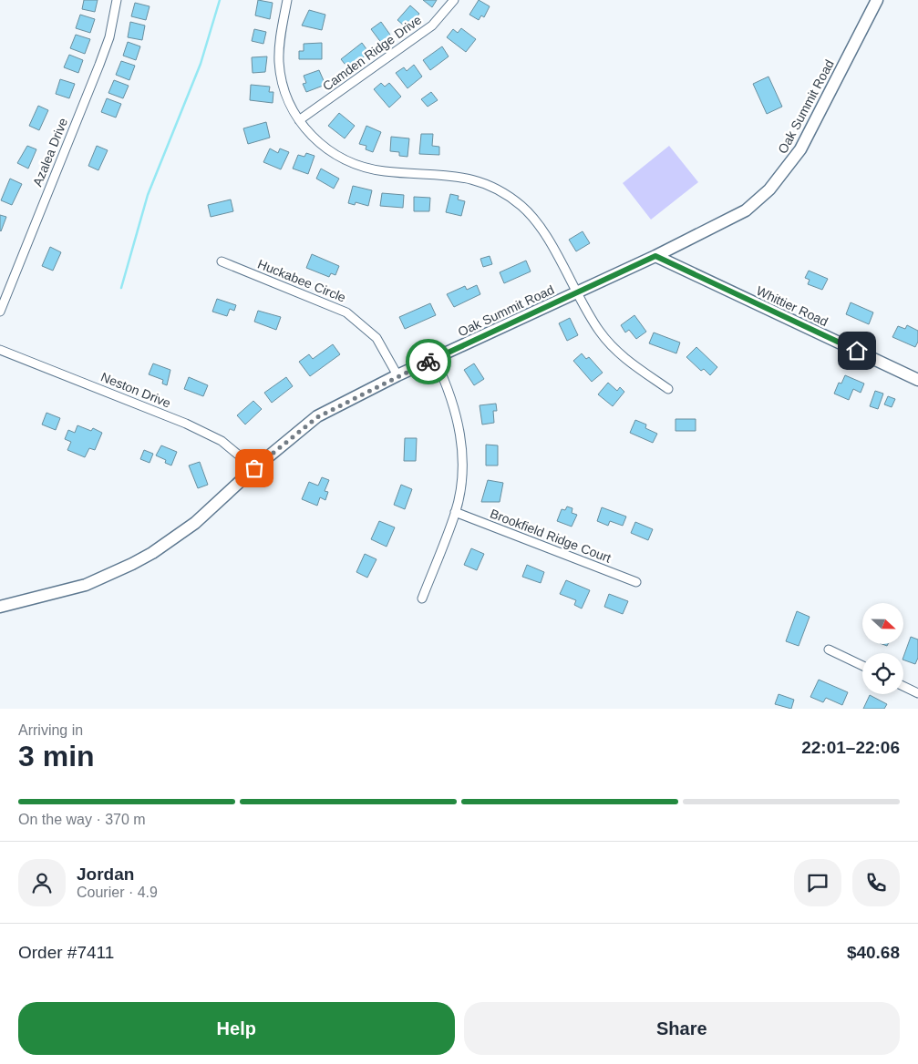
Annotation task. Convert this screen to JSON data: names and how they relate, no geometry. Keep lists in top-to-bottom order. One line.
{"streets":{"main road":["Oak Summit Road","Whittier Road"],"street":["Camden Ridge Drive","Azalea Drive","Huckabee Circle","Neston Drive","Brookfield Ridge Court"]},"crossings":[["Oak Summit Road","Huckabee Circle"],["Oak Summit Road","Whittier Road"],["Oak Summit Road","Neston Drive"]],"north":"right","page":{"heading":["3 min","Arriving in","22:01–22:06"],"panel":["Jordan","Courier · 4.9","Order #7411","$40.68"],"bar":"On the way · 370 m","buttons":["Help","Share"]}}
